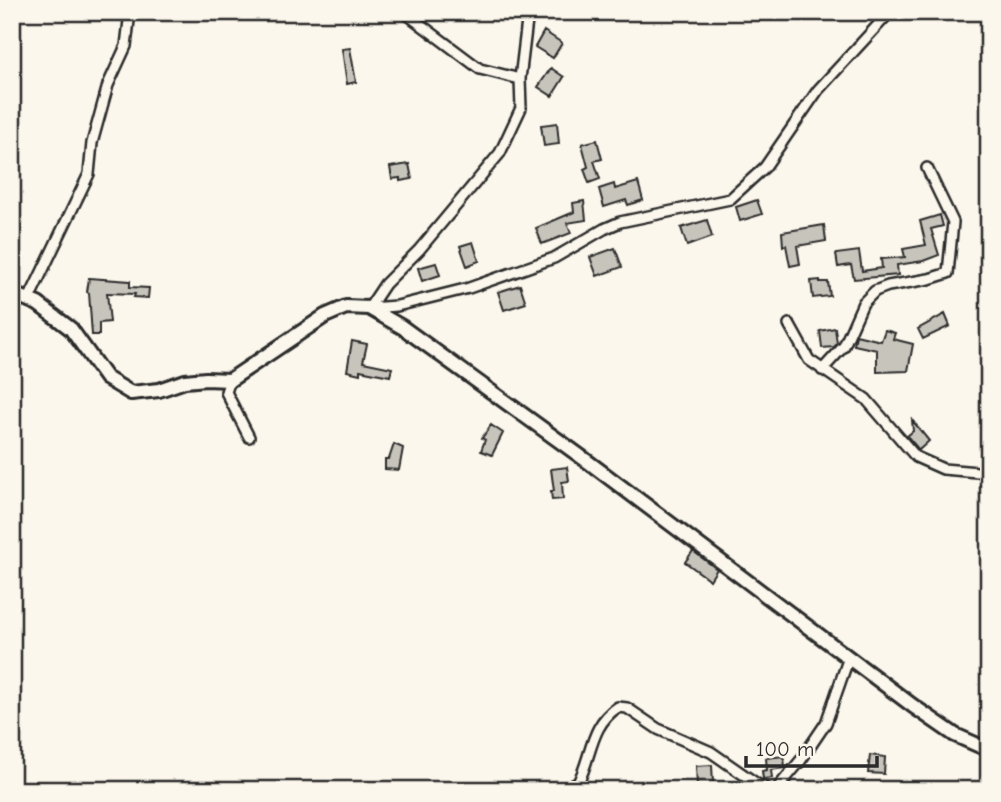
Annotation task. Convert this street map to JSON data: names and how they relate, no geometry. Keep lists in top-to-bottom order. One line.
{"scale_bar":"100 m"}
